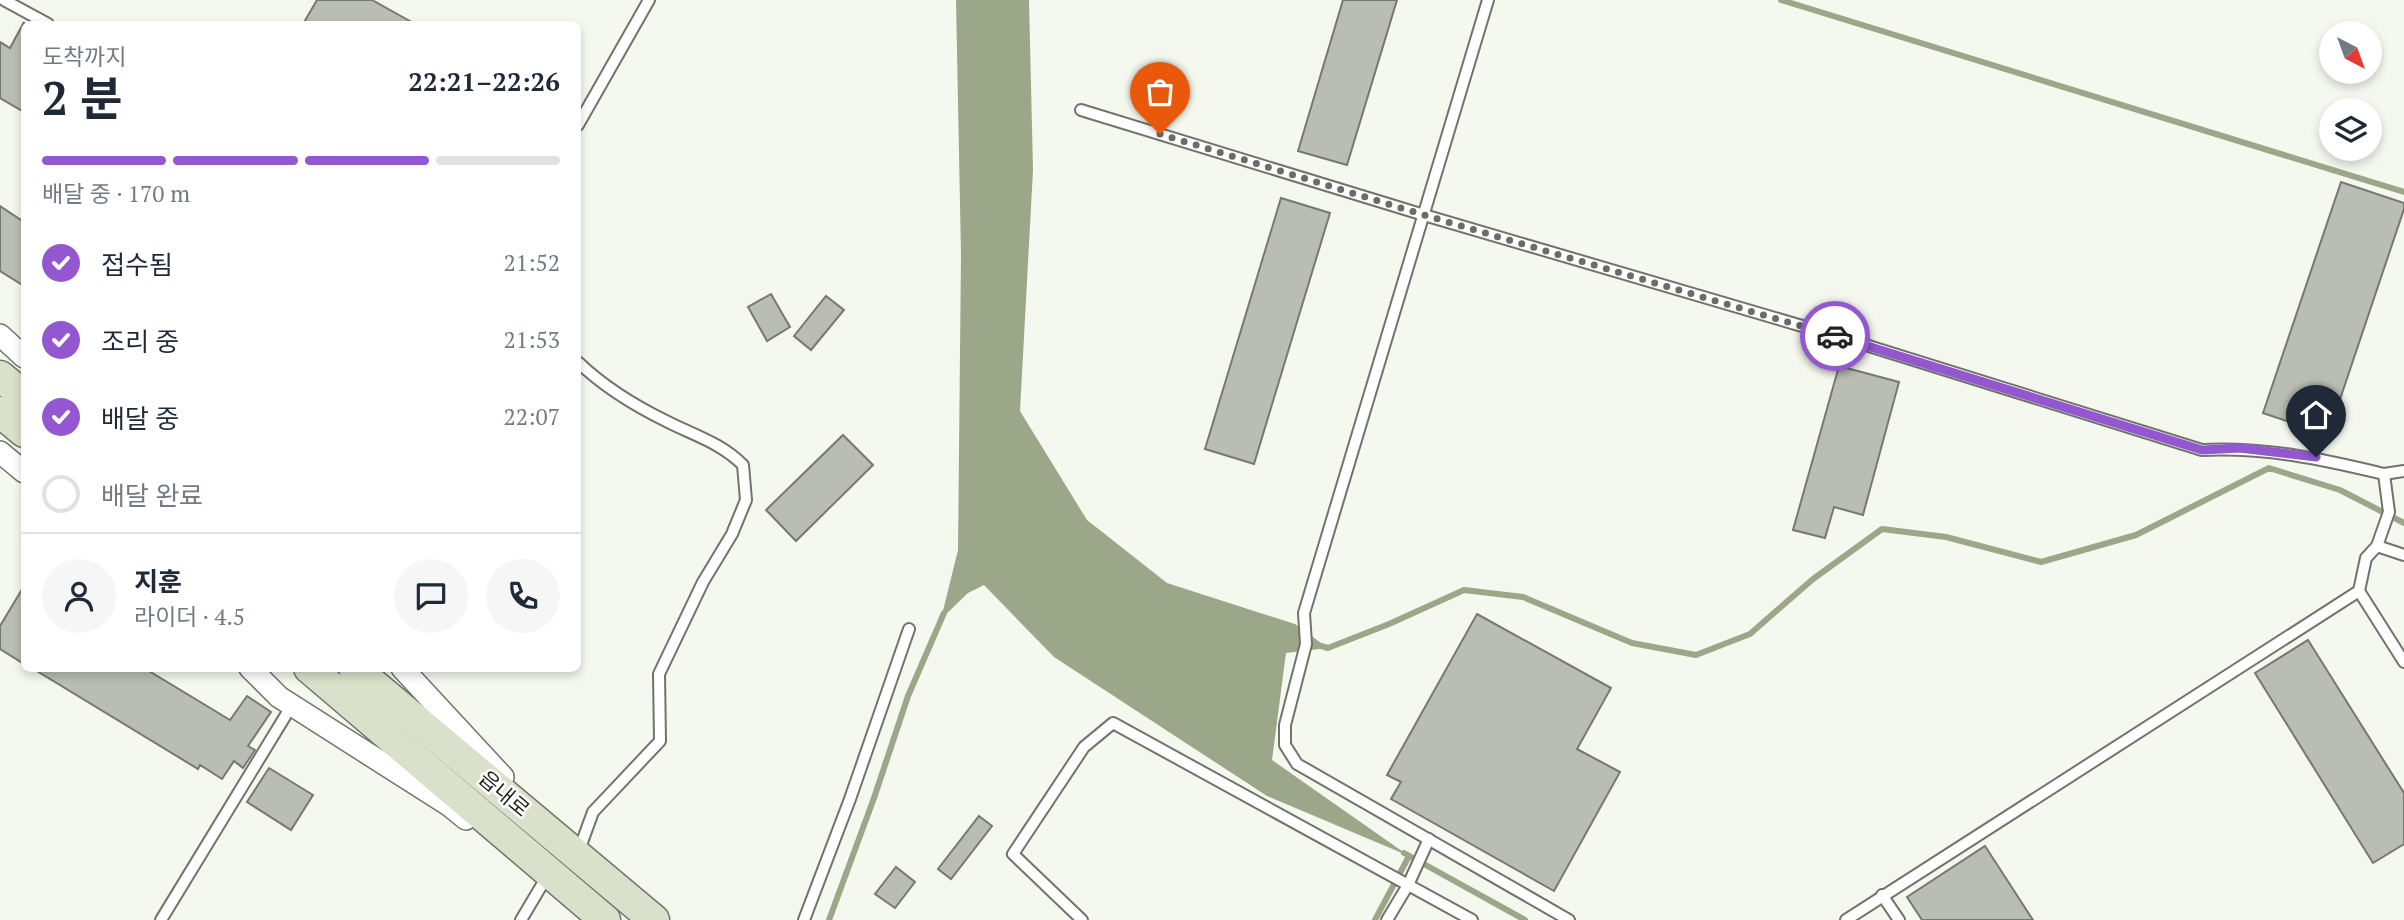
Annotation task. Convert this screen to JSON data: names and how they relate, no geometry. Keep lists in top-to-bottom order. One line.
{"streets":{"street":["읍내로"]},"north":"bottom right","page":{"heading":["2 분","도착까지","22:21–22:26"],"panel":["지훈","라이더 · 4.5"],"bar":"배달 중 · 170 m","list":[["접수됨","21:52"],["조리 중","21:53"],["배달 중","22:07"],"배달 완료"]}}
